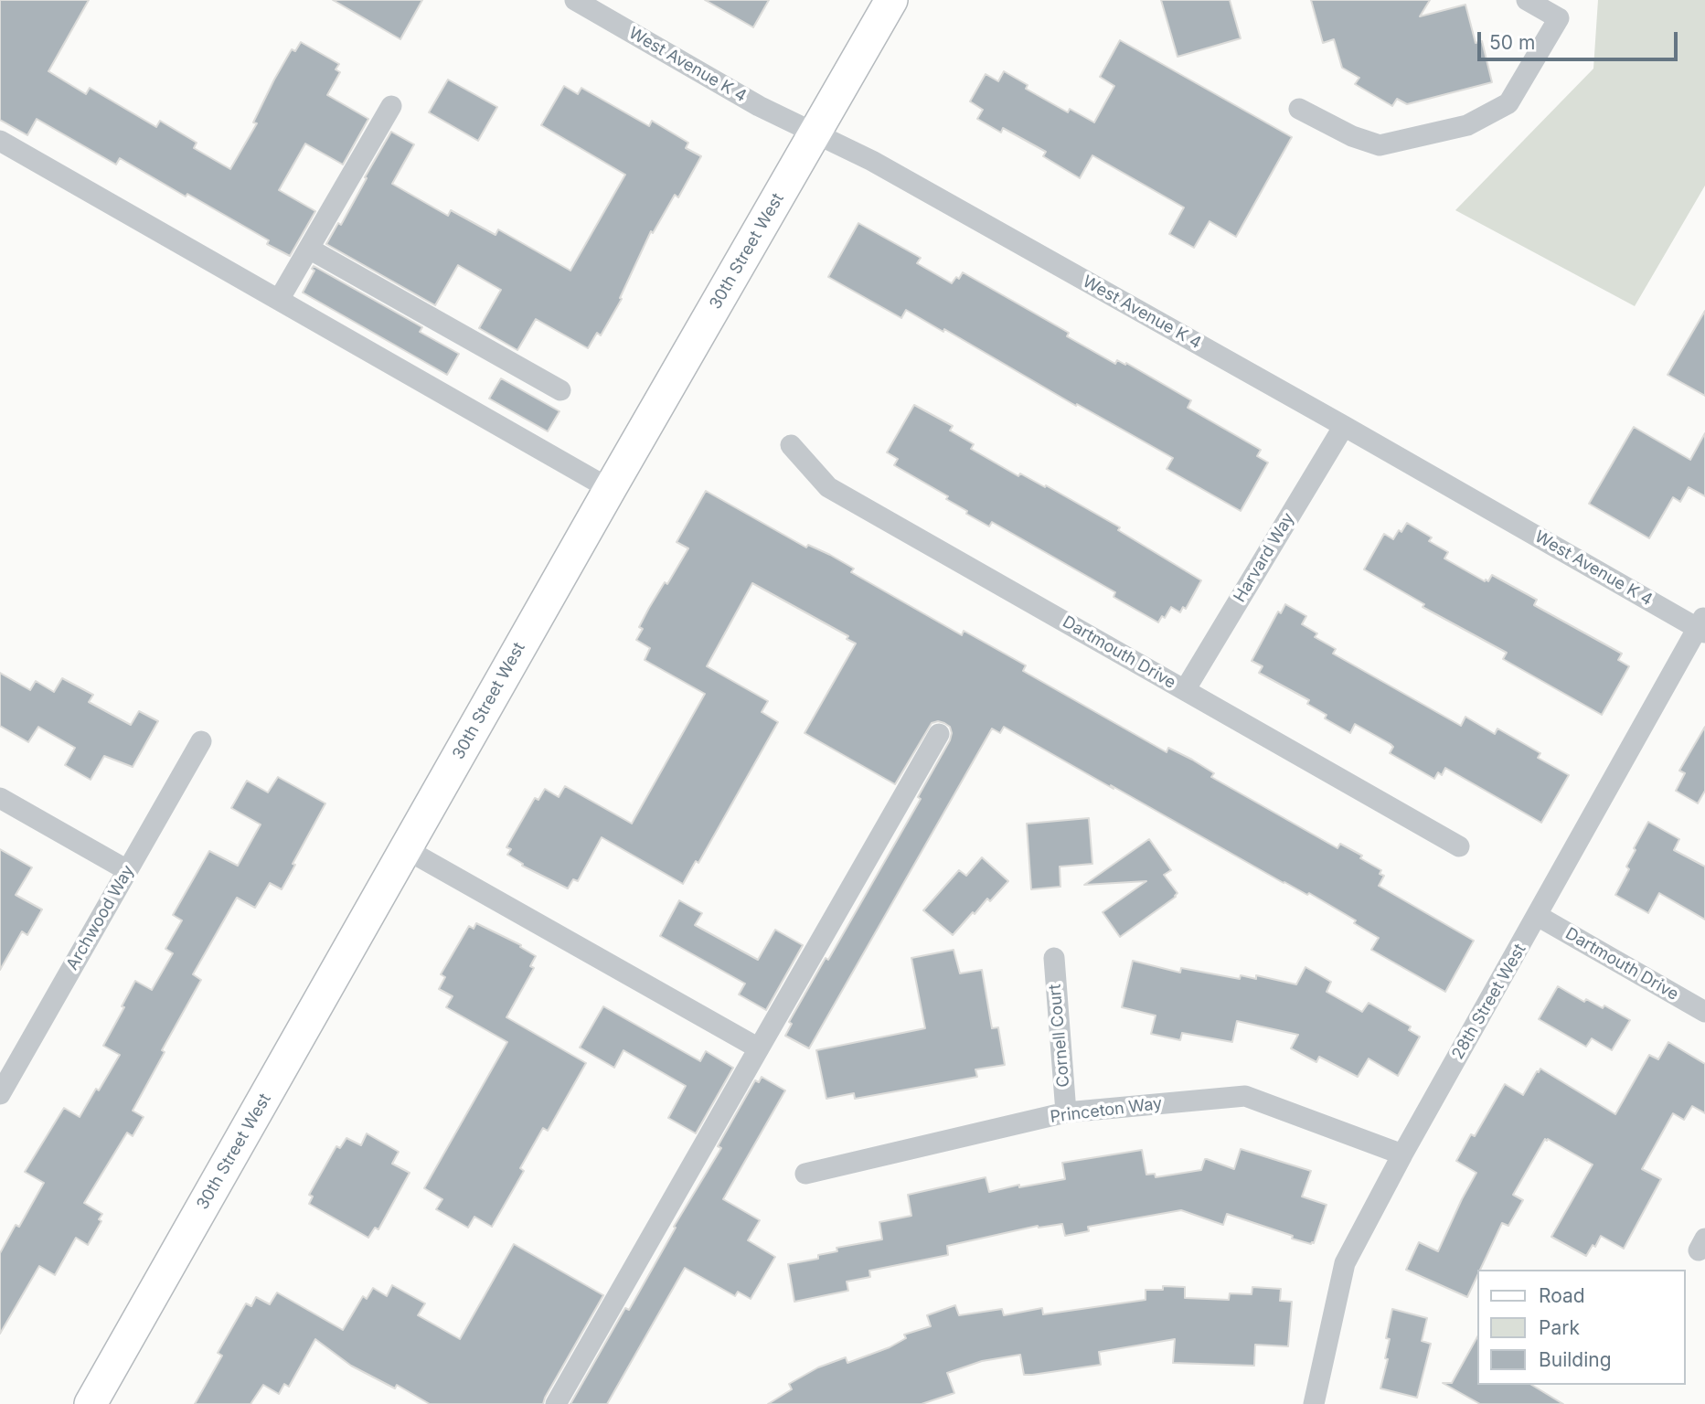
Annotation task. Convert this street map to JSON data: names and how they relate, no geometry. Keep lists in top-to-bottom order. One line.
{"streets":{"main road":["30th Street West"],"street":["West Avenue K 4","Harvard Way","Dartmouth Drive","Archwood Way","28th Street West","Cornell Court","Princeton Way"]},"crossings":[["West Avenue K 4","30th Street West"],["West Avenue K 4","Harvard Way"],["West Avenue K 4","28th Street West"],["Harvard Way","Dartmouth Drive"],["Dartmouth Drive","28th Street West"],["28th Street West","Princeton Way"],["Cornell Court","Princeton Way"]],"legend":["Road","Park","Building"],"scale_bar":"50 m"}
